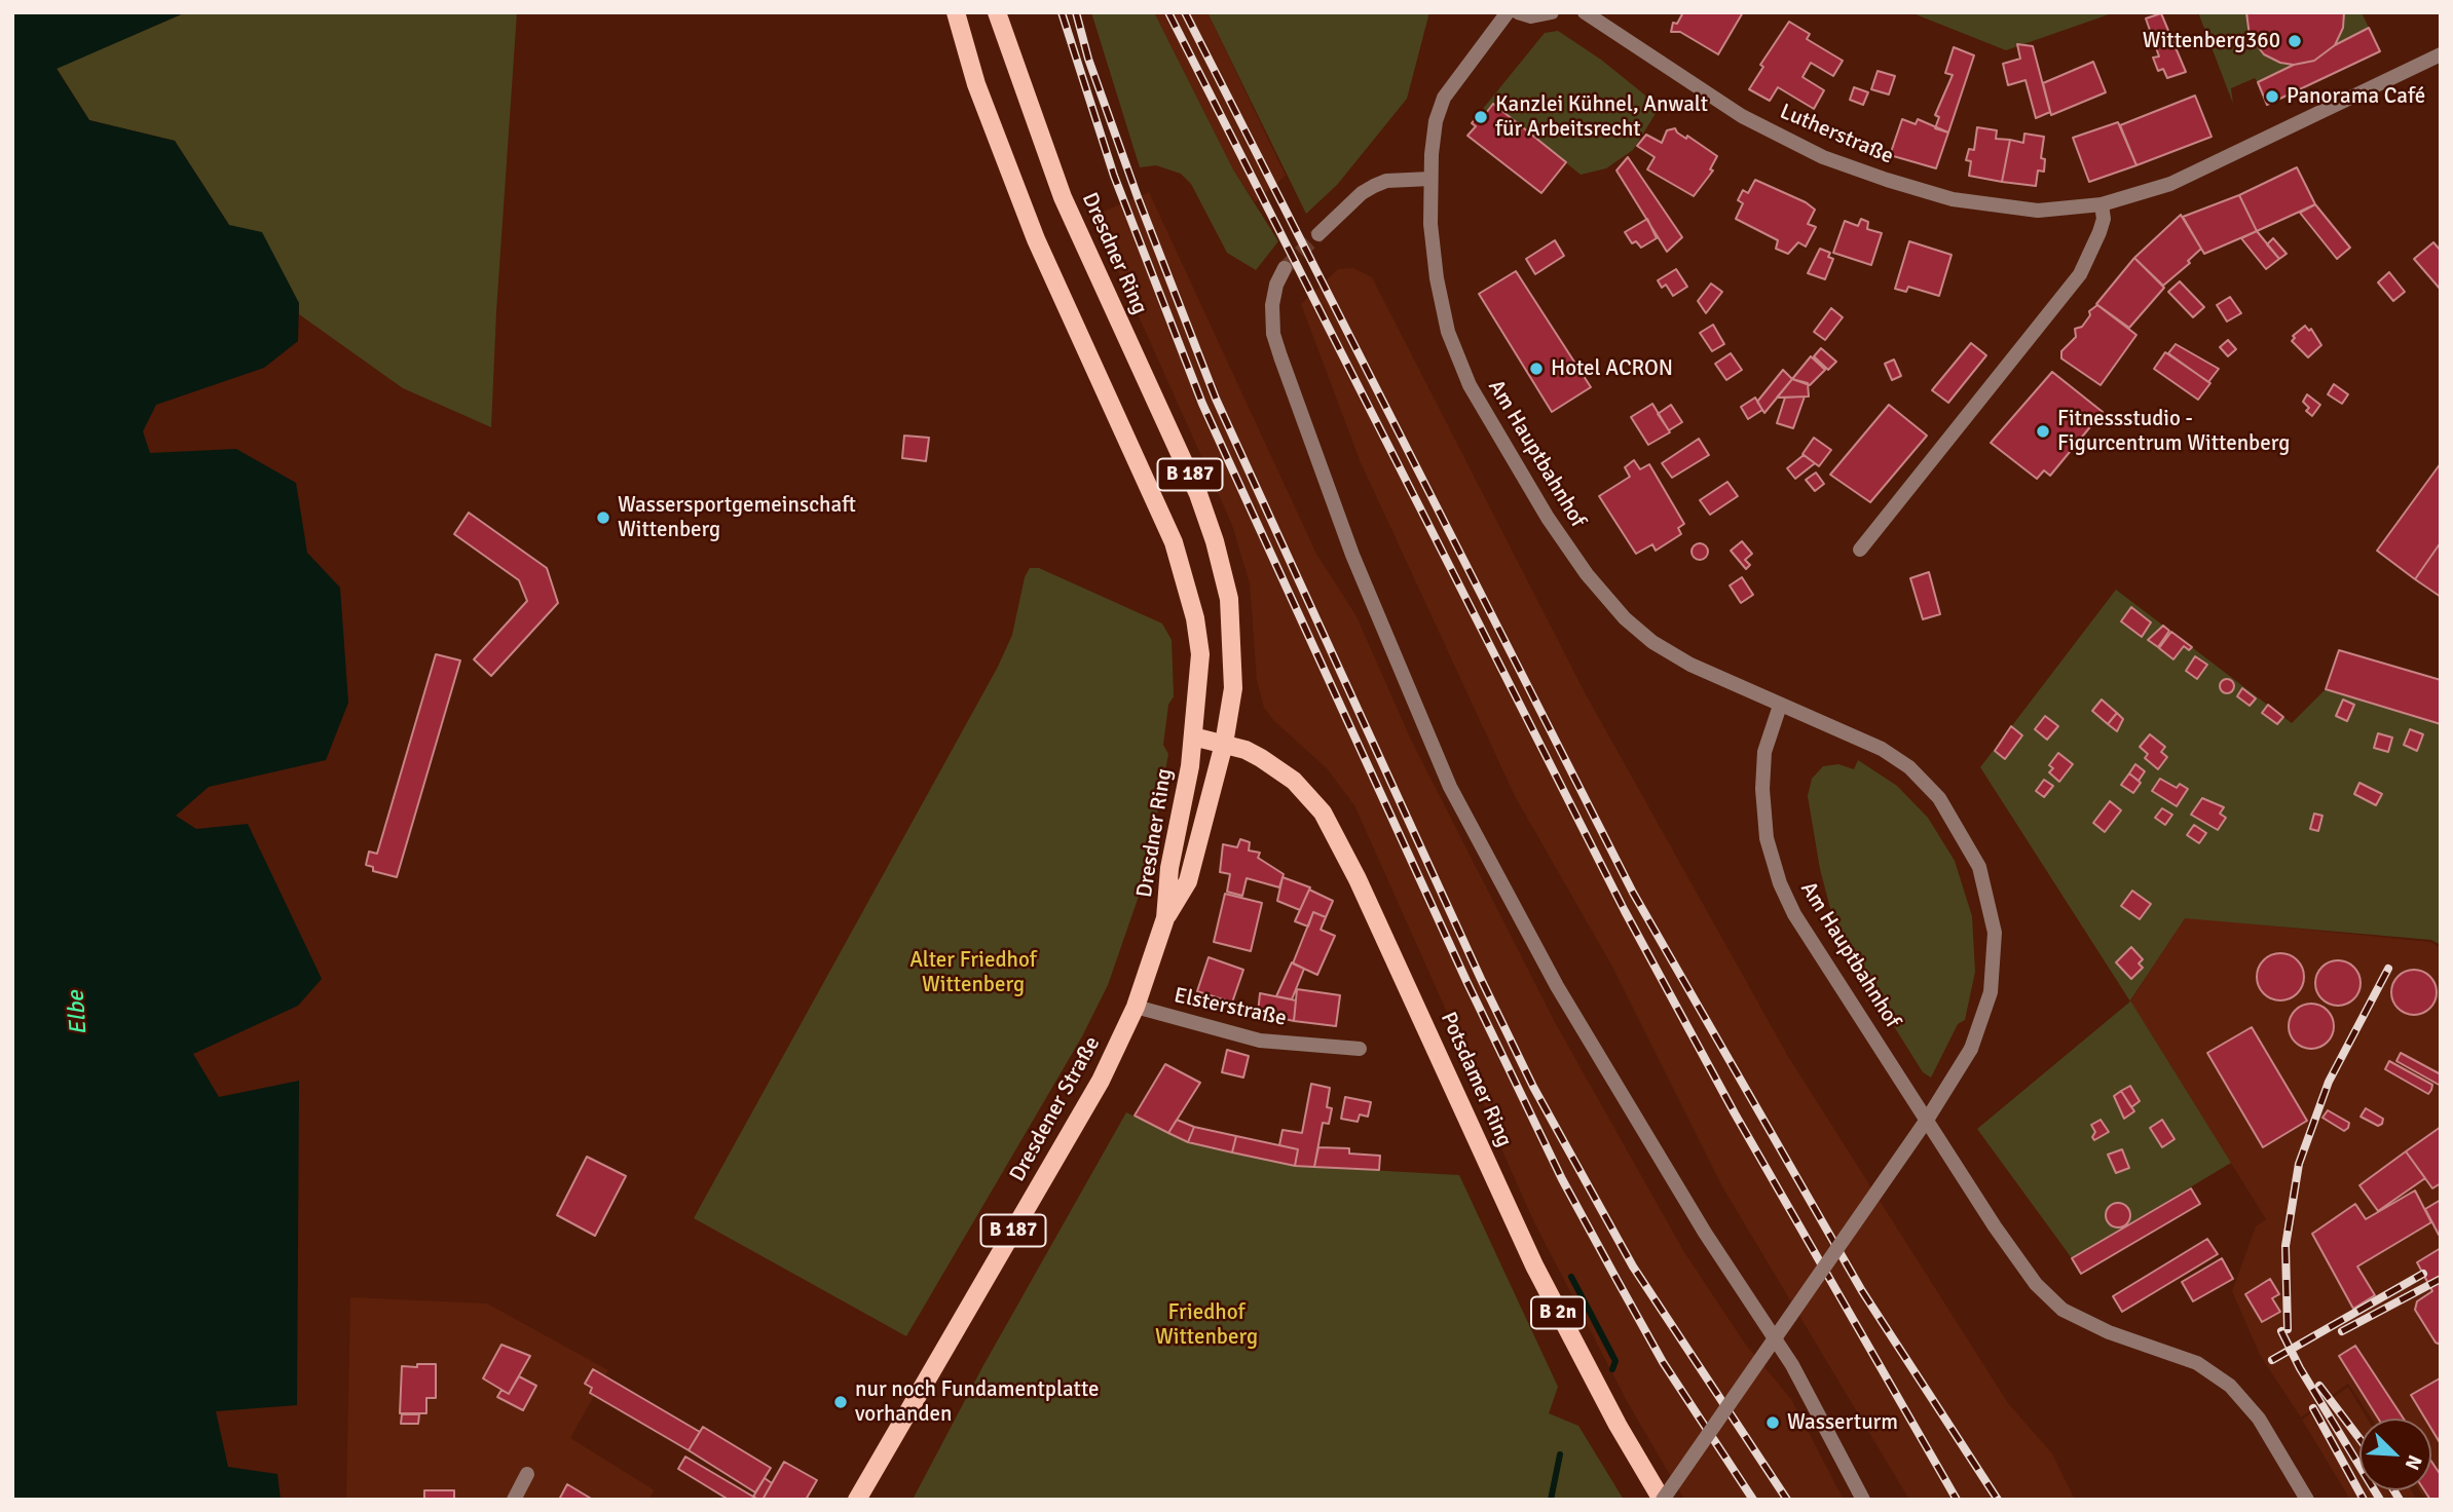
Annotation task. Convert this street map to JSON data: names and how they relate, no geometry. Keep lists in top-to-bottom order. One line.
{"streets":{"main road":["Dresdner Ring","B 187","Potsdamer Ring","Dresdener Straße","B 2n"],"street":["Lutherstraße","Am Hauptbahnhof","Elsterstraße"]},"crossings":[["Dresdner Ring","Potsdamer Ring"],["Dresdner Ring","Dresdener Straße"],["Elsterstraße","Dresdener Straße"]],"water":["Elbe"],"parks":["Alter Friedhof Wittenberg","Friedhof Wittenberg"],"places":["Wittenberg360","Panorama Café","Kanzlei Kühnel, Anwalt für Arbeitsrecht","Hotel ACRON","Fitnessstudio - Figurcentrum Wittenberg","Wassersportgemeinschaft Wittenberg","nur noch Fundamentplatte vorhanden","Wasserturm"],"north":"bottom right"}
